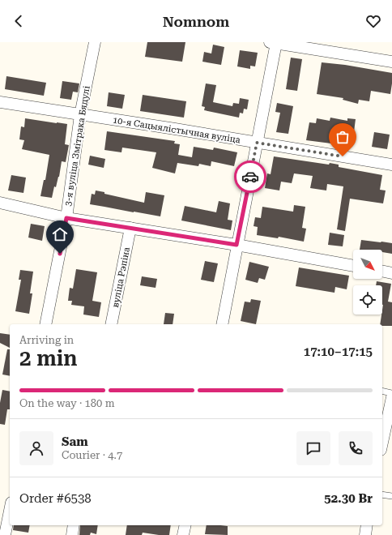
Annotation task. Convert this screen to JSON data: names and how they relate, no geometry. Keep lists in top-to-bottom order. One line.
{"streets":{"street":["10-я Сацыялістычная вуліца","3-я вуліца Змітрака Бядулі","вуліца Рэпіна"]},"crossings":[["10-я Сацыялістычная вуліца","3-я вуліца Змітрака Бядулі"]],"north":"bottom right","page":{"header":"Nomnom","heading":["2 min","Arriving in","17:10–17:15"],"panel":["Sam","Courier · 4.7","Order #6538","52.30 Br"],"bar":"On the way · 180 m"}}
